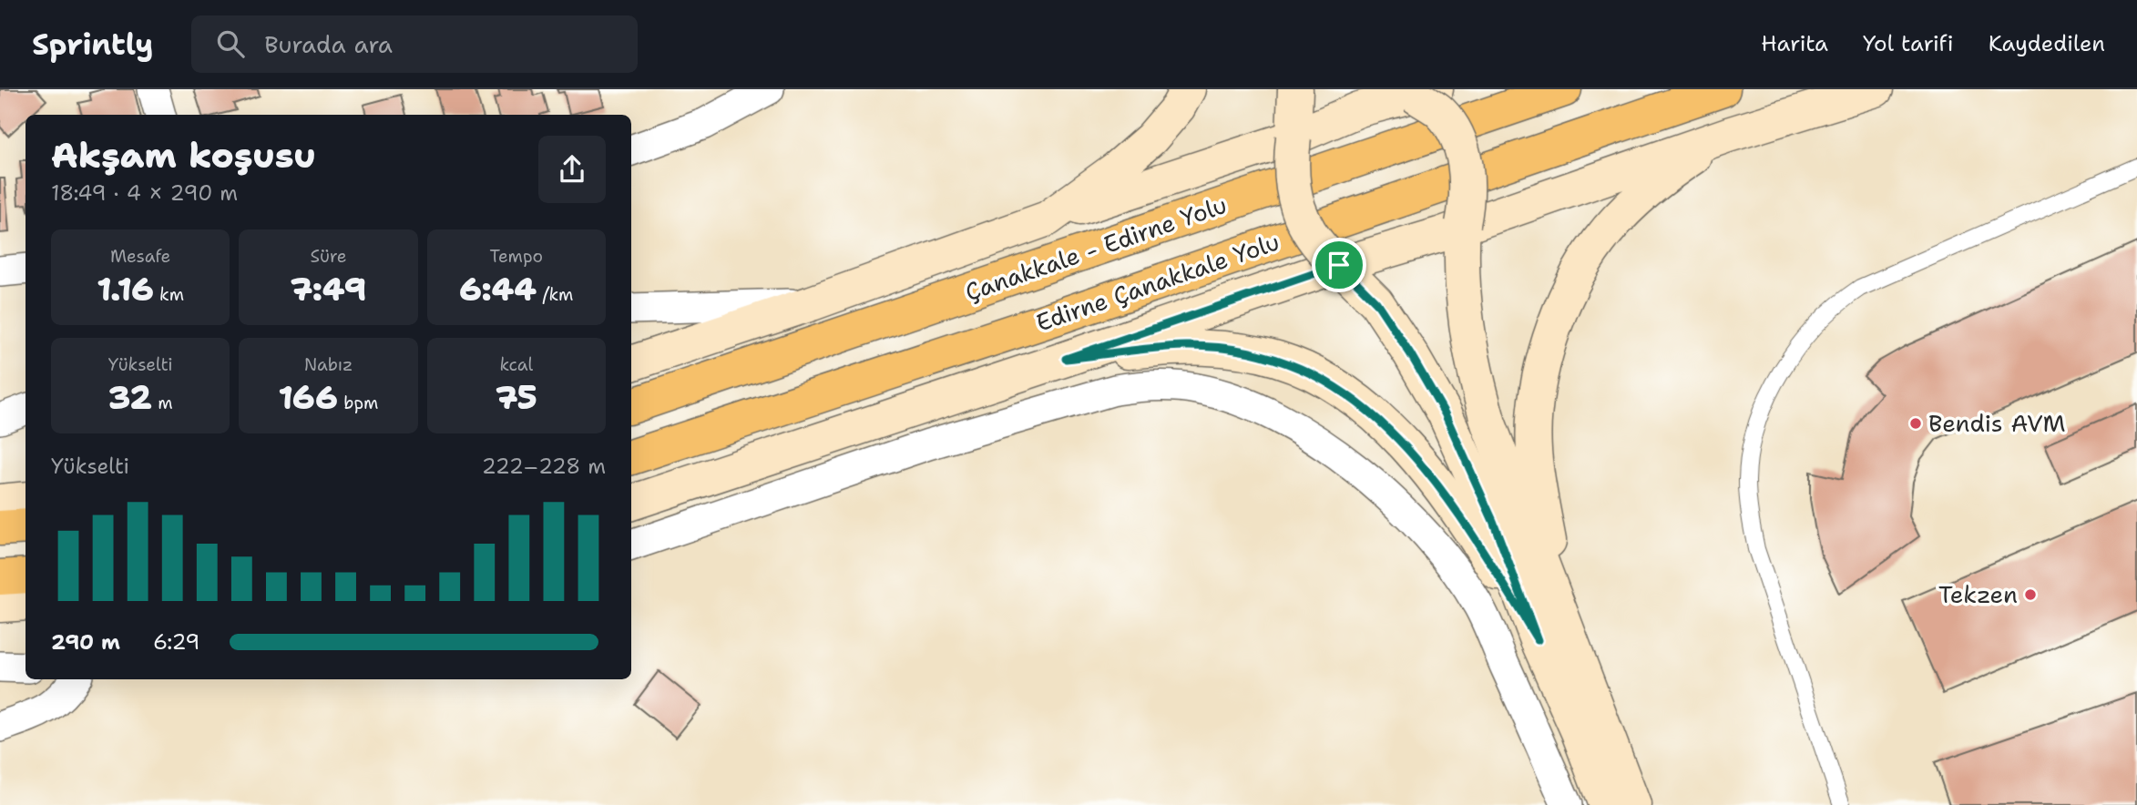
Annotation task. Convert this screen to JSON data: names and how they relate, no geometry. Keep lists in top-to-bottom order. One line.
{"streets":{"highway":["Çanakkale - Edirne Yolu","Edirne Çanakkale Yolu"]},"places":["Bendis AVM","Tekzen"],"page":{"header":"Sprintly","search":"Burada ara","nav":["Harita","Yol tarifi","Kaydedilen"],"heading":["Akşam koşusu","18:49 · 4 × 290 m"],"stats":[["Mesafe","1.16 km"],["Süre","7:49"],["Tempo","6:44 /km"],["Yükselti","32 m"],["Nabız","166 bpm"],["kcal","75"]],"chart":["Yükselti","222–228 m"],"list":[{"name":"290 m","note":"6:29"}]}}
